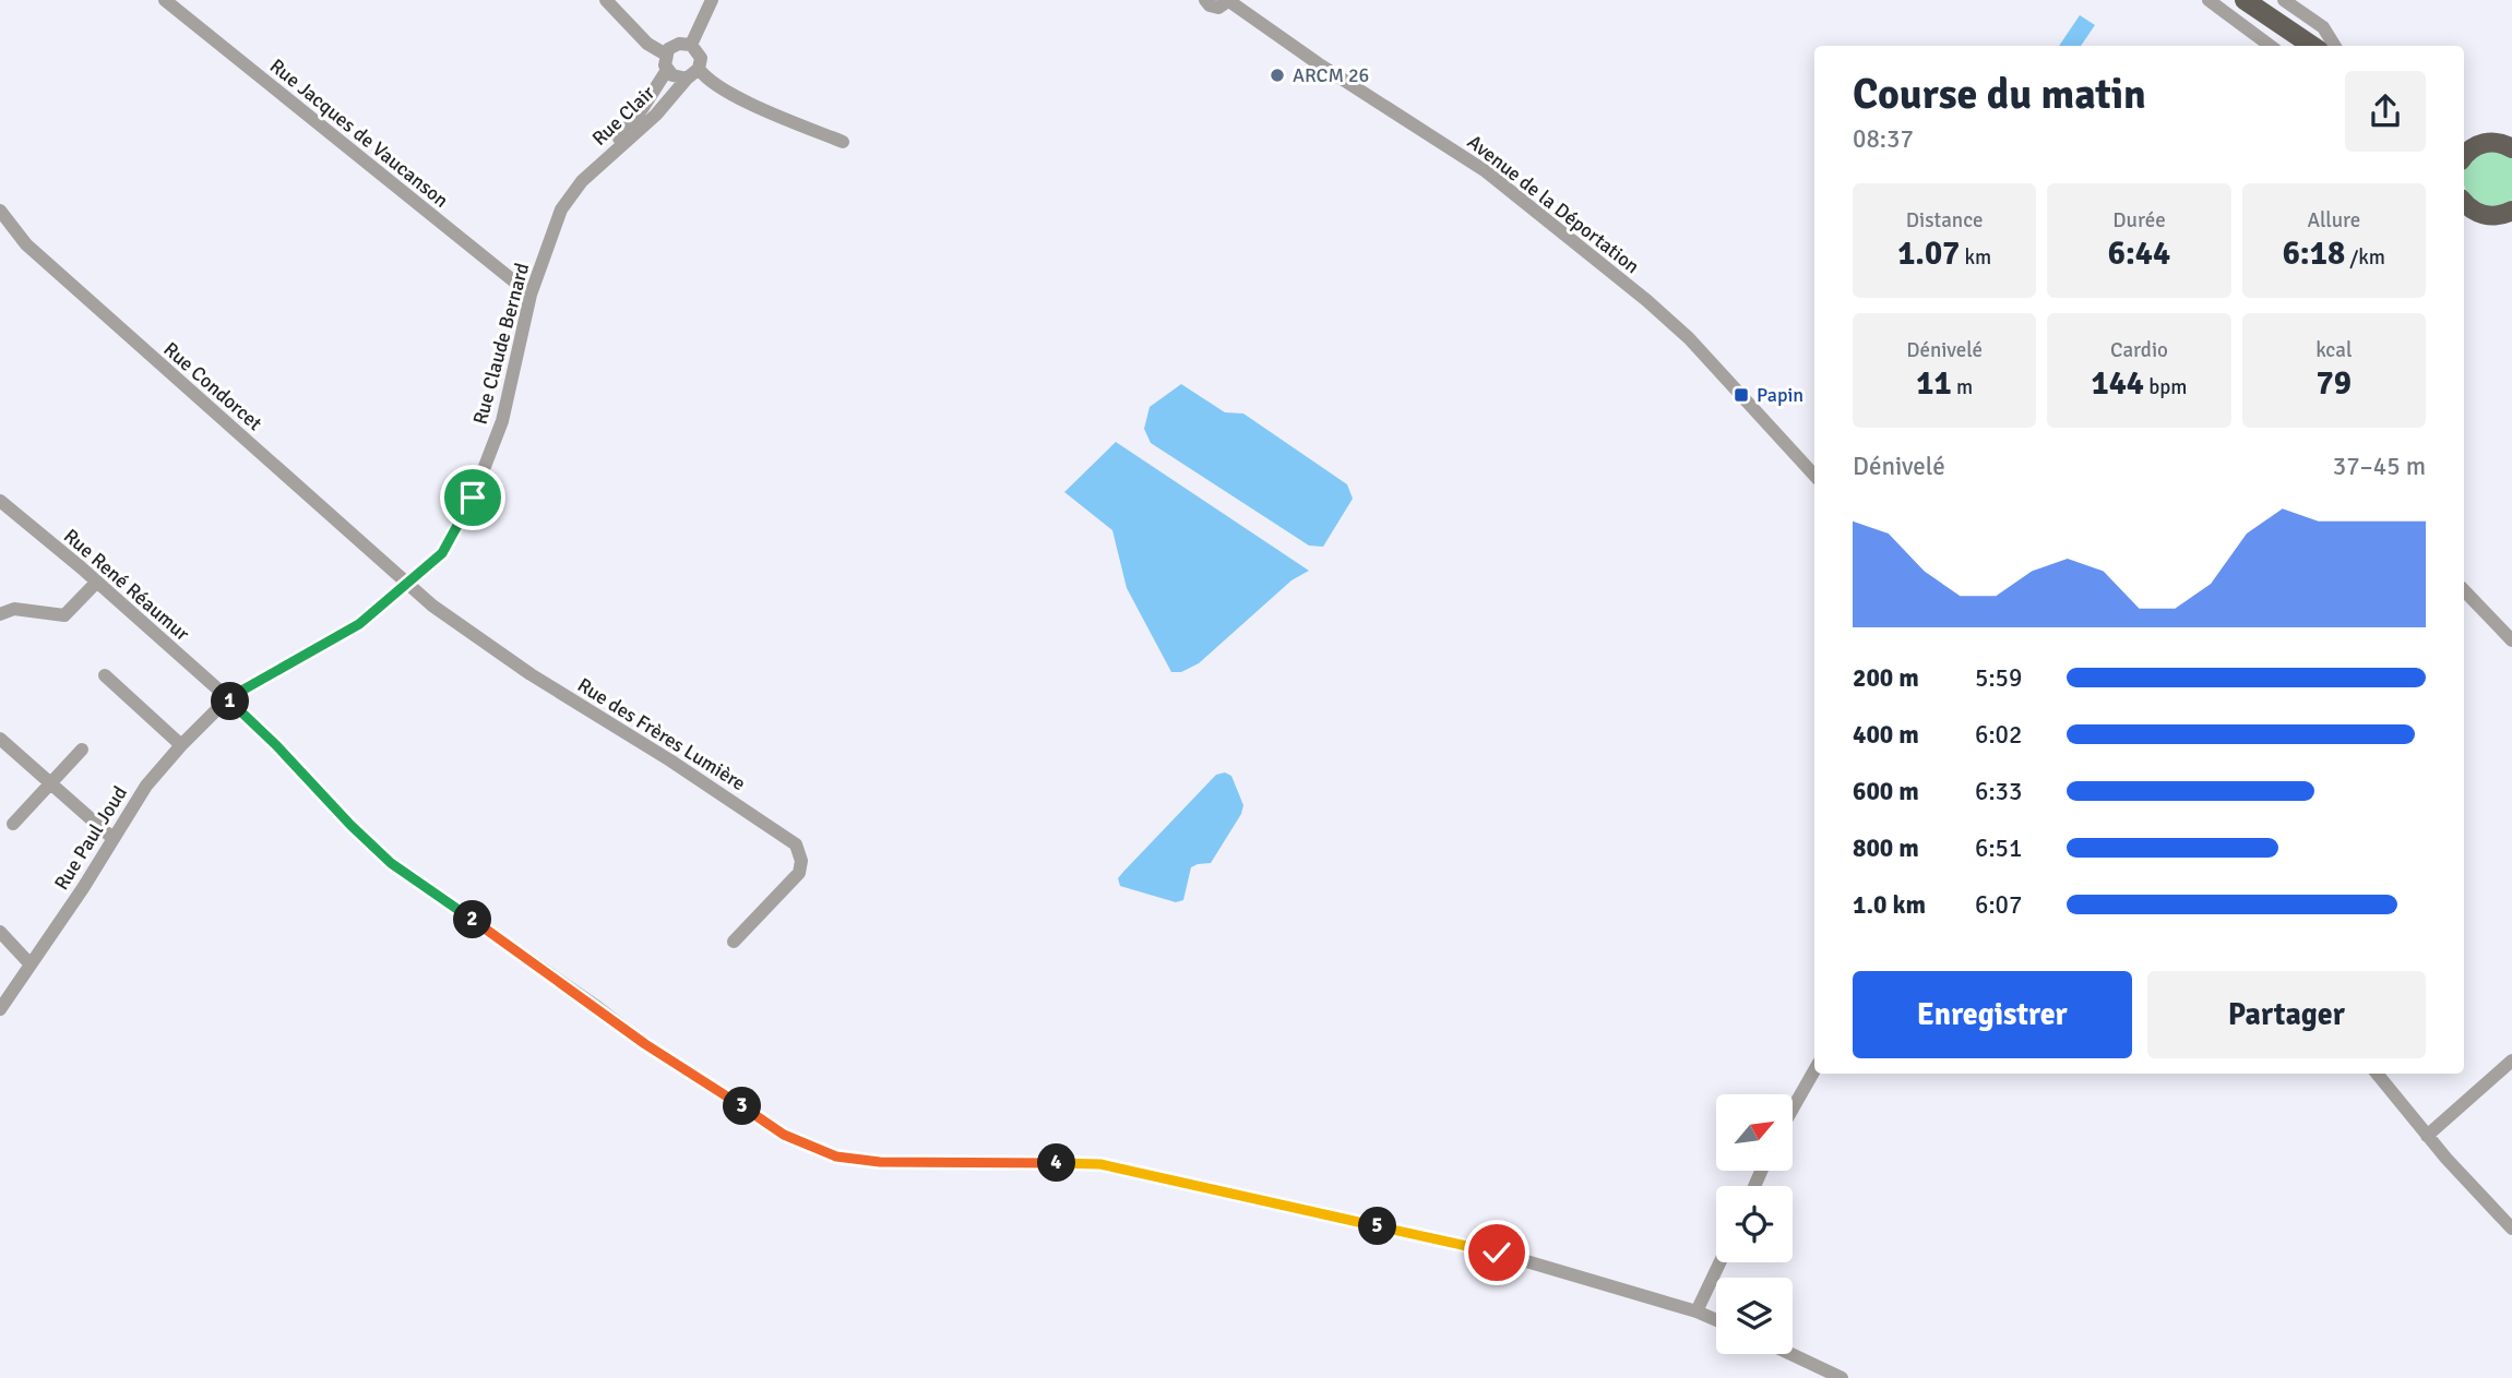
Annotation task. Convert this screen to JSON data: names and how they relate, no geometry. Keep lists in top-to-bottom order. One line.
{"streets":{"street":["Rue Clair","Rue Jacques de Vaucanson","Avenue de la Déportation","Rue Claude Bernard","Rue Condorcet","Rue René Réaumur","Rue des Frères Lumière","Rue Paul Joud"]},"crossings":[["Rue Clair","Rue Claude Bernard"],["Rue Jacques de Vaucanson","Rue Claude Bernard"],["Rue Claude Bernard","Rue Condorcet"],["Rue Claude Bernard","Rue René Réaumur"],["Rue Claude Bernard","Rue des Frères Lumière"],["Rue Claude Bernard","Rue Paul Joud"],["Rue Condorcet","Rue des Frères Lumière"],["Rue René Réaumur","Rue Paul Joud"]],"places":{"other":["ARCM 26"],"transit":["Papin"]},"north":"top right","page":{"heading":["Course du matin","08:37"],"stats":[["Distance","1.07 km"],["Durée","6:44"],["Allure","6:18 /km"],["Dénivelé","11 m"],["Cardio","144 bpm"],["kcal","79"]],"chart":["Dénivelé","37–45 m"],"list":[{"name":"200 m","note":"5:59"},{"name":"400 m","note":"6:02"},{"name":"600 m","note":"6:33"},{"name":"800 m","note":"6:51"},{"name":"1.0 km","note":"6:07"}],"pins":["1","2","3","4","5"],"buttons":["Enregistrer","Partager"]}}
